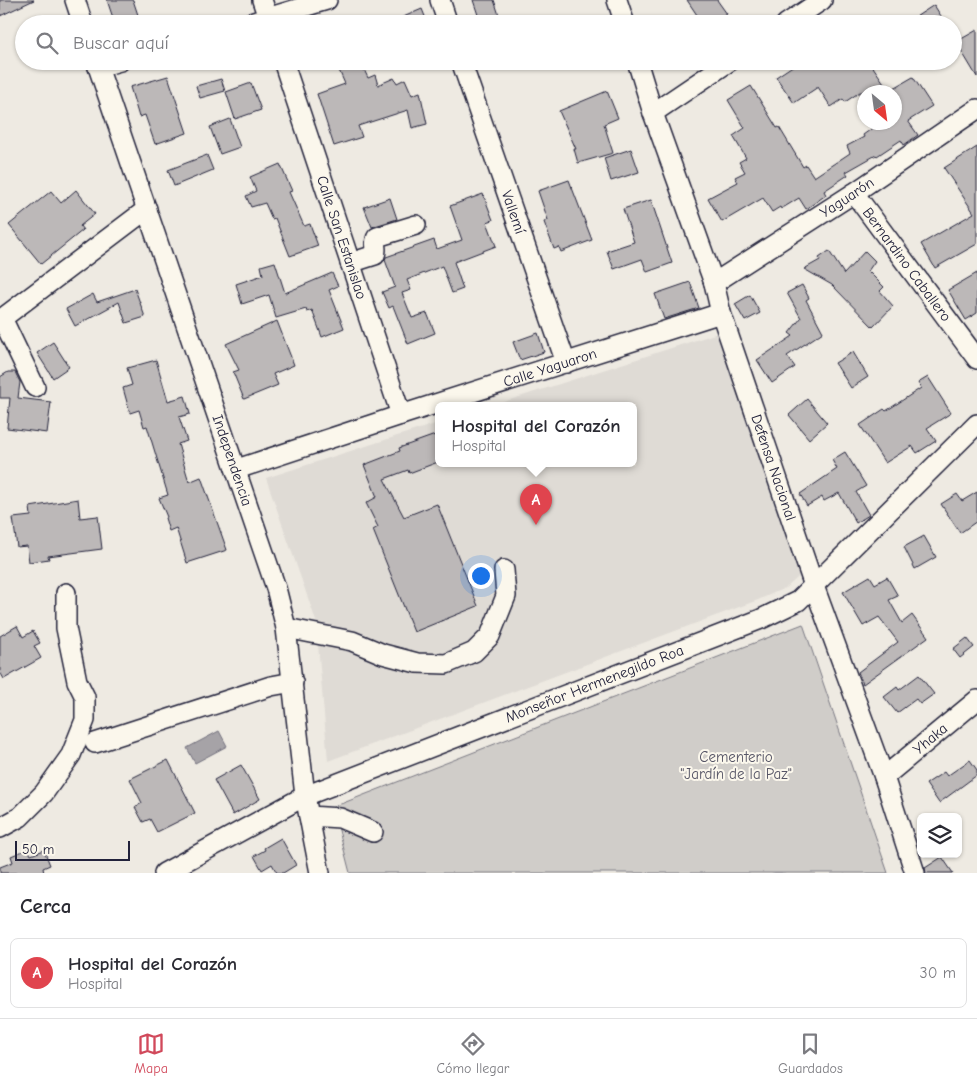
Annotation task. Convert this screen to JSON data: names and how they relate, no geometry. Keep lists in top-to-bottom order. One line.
{"streets":{"street":["Yaguarón","Vallemí","Calle San Estanislao","Bernardino Caballero","Calle Yaguaron","Independencia","Defensa Nacional","Monseñor Hermenegildo Roa","Yhaka"]},"crossings":[["Yaguarón","Bernardino Caballero"],["Yaguarón","Defensa Nacional"],["Vallemí","Calle Yaguaron"],["Calle San Estanislao","Calle Yaguaron"],["Calle Yaguaron","Independencia"],["Calle Yaguaron","Defensa Nacional"],["Independencia","Monseñor Hermenegildo Roa"],["Defensa Nacional","Monseñor Hermenegildo Roa"],["Defensa Nacional","Yhaka"]],"parks":["Cementerio \"Jardín de la Paz\""],"scale_bar":"50 m","north":"bottom right","page":{"search":"Buscar aquí","popup":["Hospital del Corazón","Hospital"],"pins":"A","scale":"50 m","heading":"Cerca","list":[{"mark":"A","name":"Hospital del Corazón","note":"Hospital","value":"30 m"}],"nav":["Mapa","Cómo llegar","Guardados"]}}
